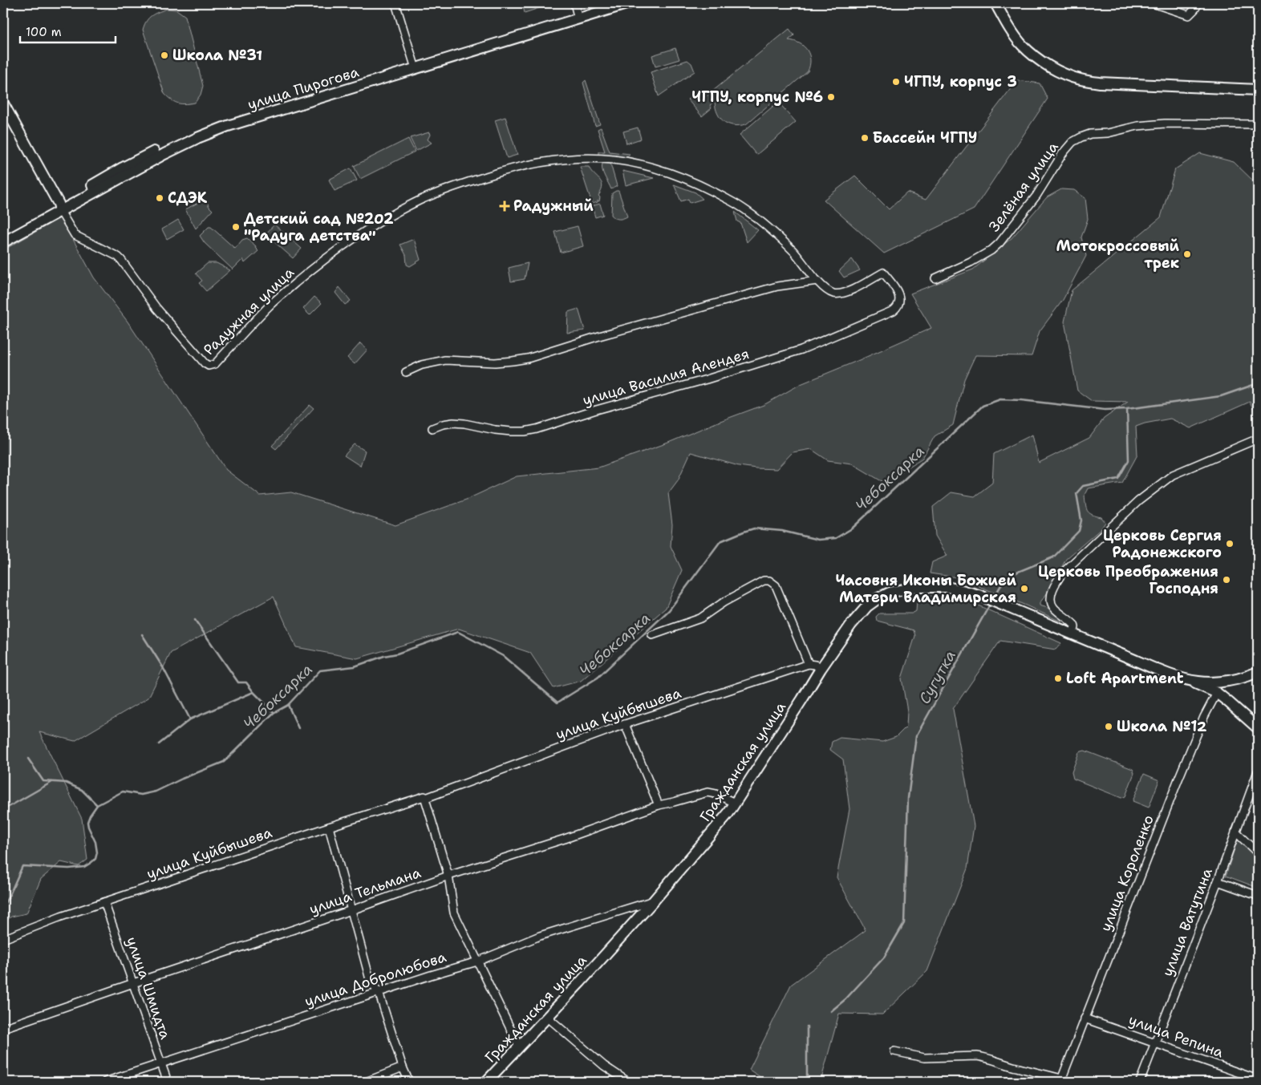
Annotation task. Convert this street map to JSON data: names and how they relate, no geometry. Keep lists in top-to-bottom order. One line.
{"streets":{"main road":["улица Пирогова","Гражданская улица","улица Короленко"],"street":["Зелёная улица","Радужная улица","улица Василия Алендея","улица Куйбышева","улица Тельмана","улица Ватутина","улица Добролюбова","улица Шмидта","улица Репина"]},"crossings":[["улица Пирогова","Радужная улица"],["Радужная улица","улица Василия Алендея"],["улица Куйбышева","улица Шмидта"],["Гражданская улица","улица Тельмана"],["Гражданская улица","улица Добролюбова"],["улица Короленко","улица Репина"],["улица Тельмана","улица Шмидта"],["улица Ватутина","улица Репина"],["улица Добролюбова","улица Шмидта"]],"water":["Чебоксарка","Сугутка"],"places":{"other":["Школа №31","ЧГПУ, корпус 3","ЧГПУ, корпус №6","Бассейн ЧГПУ","СДЭК","Детский сад №202 \"Радуга детства\"","Мотокроссовый трек","Церковь Сергия Радонежского","Церковь Преображения Господня","Часовня Иконы Божией Матери Владимирская","Loft Apartment","Школа №12"],"health":["Радужный"]},"scale_bar":"100 m"}
